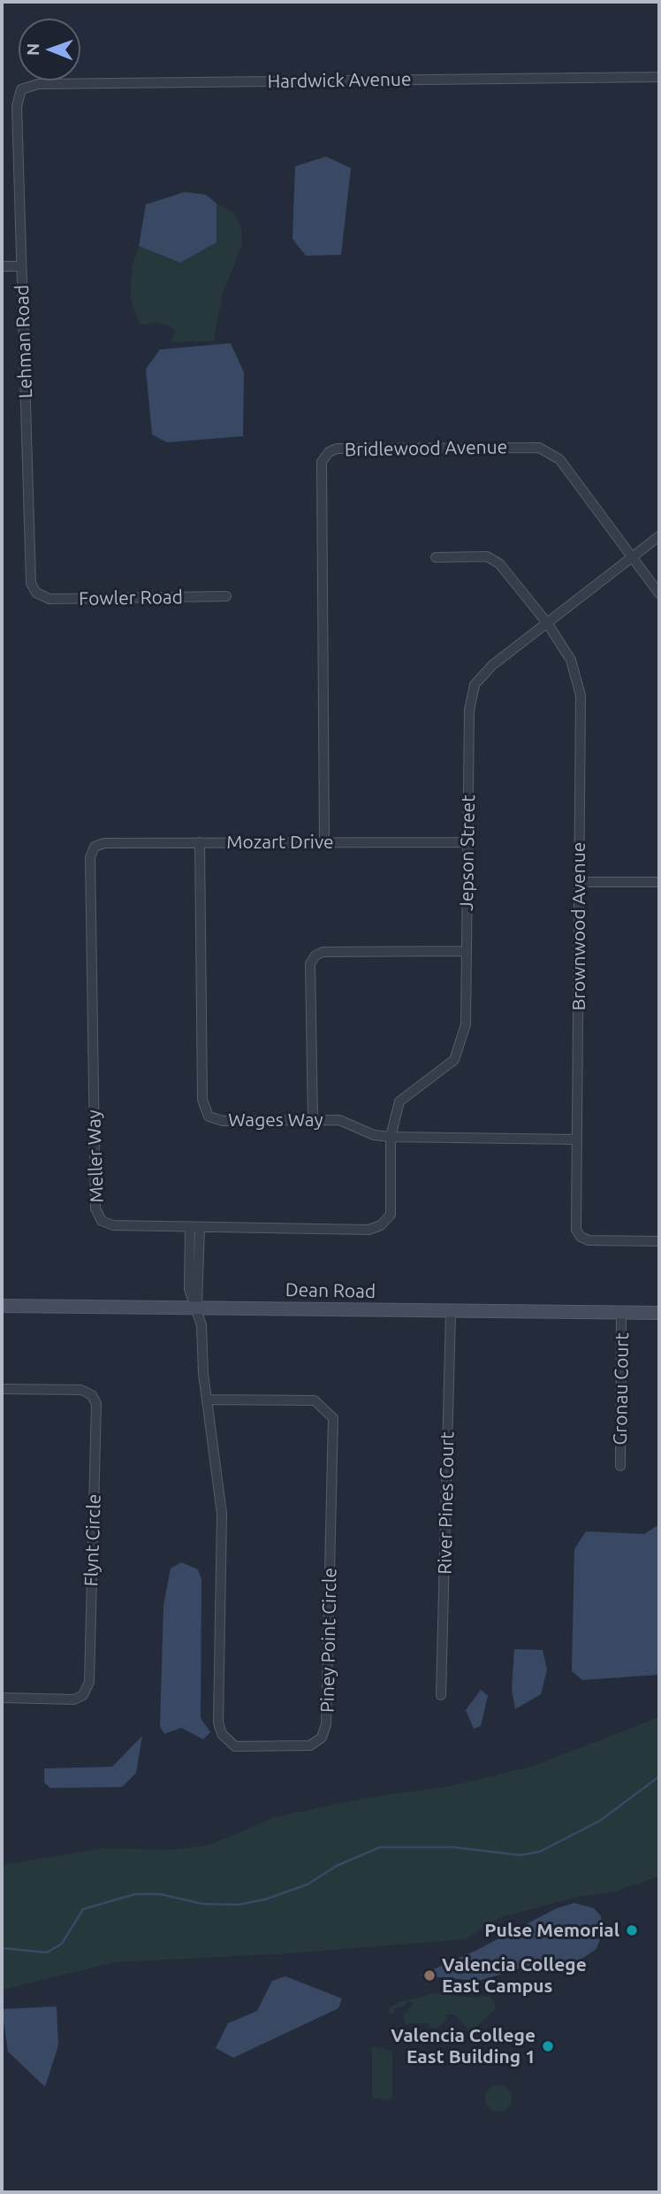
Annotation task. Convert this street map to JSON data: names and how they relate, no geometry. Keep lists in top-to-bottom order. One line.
{"streets":{"main road":["Dean Road"],"street":["Hardwick Avenue","Lehman Road","Bridlewood Avenue","Fowler Road","Mozart Drive","Jepson Street","Brownwood Avenue","Wages Way","Meller Way","Gronau Court","River Pines Court","Flynt Circle","Piney Point Circle"]},"crossings":[["Hardwick Avenue","Lehman Road"],["Lehman Road","Fowler Road"],["Bridlewood Avenue","Mozart Drive"],["Bridlewood Avenue","Jepson Street"],["Mozart Drive","Jepson Street"],["Mozart Drive","Wages Way"],["Mozart Drive","Meller Way"],["Jepson Street","Brownwood Avenue"],["Jepson Street","Wages Way"],["Jepson Street","Meller Way"],["Brownwood Avenue","Wages Way"],["Meller Way","Piney Point Circle"],["Dean Road","Gronau Court"],["Dean Road","River Pines Court"],["Dean Road","Piney Point Circle"]],"places":["Pulse Memorial","Valencia College East Campus","Valencia College East Building 1"],"north":"left"}
